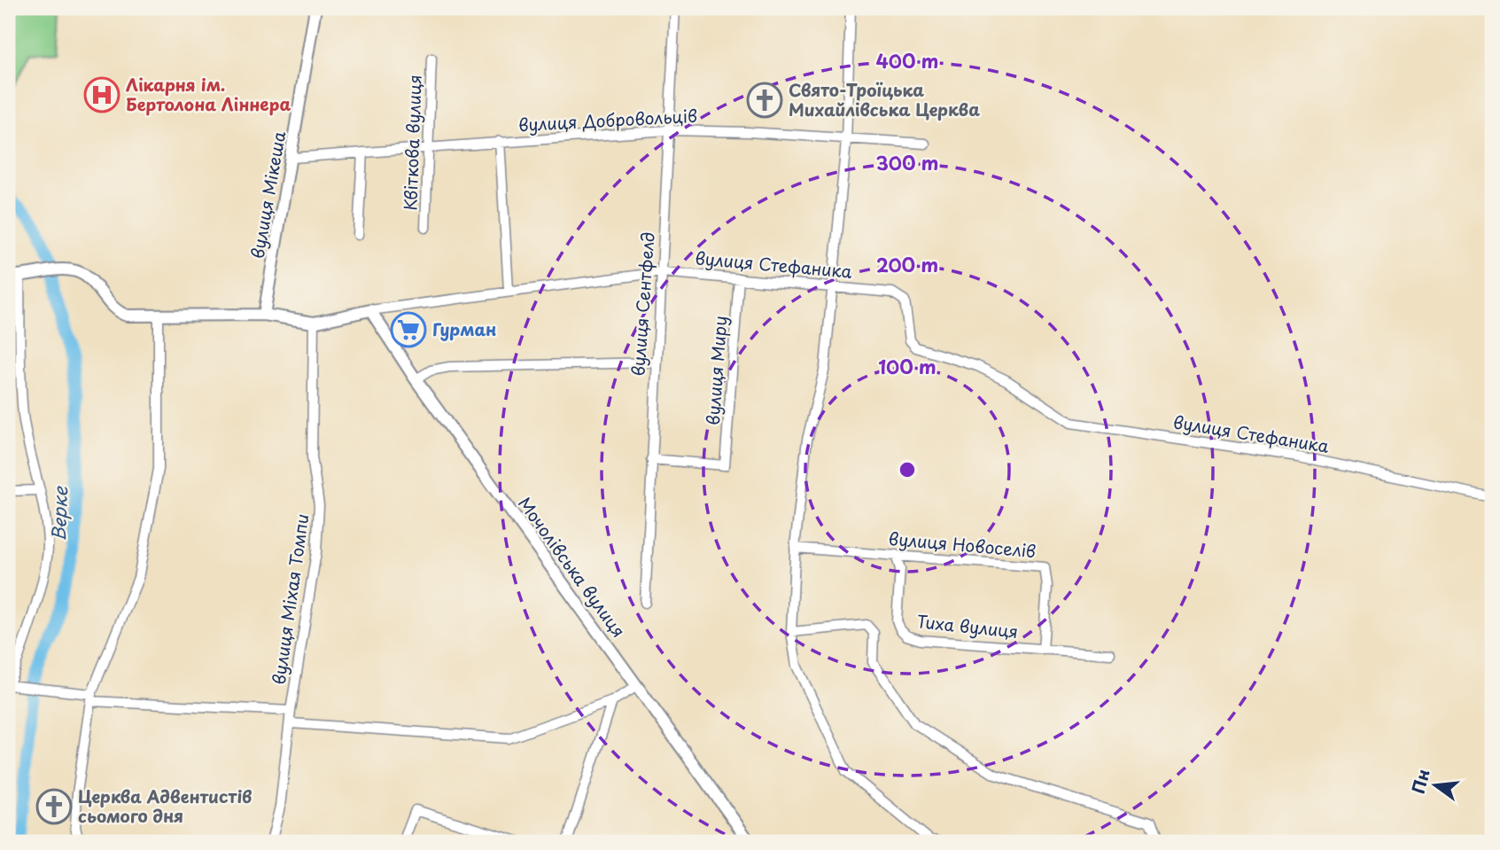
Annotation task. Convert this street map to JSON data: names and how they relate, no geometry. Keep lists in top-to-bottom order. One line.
{"streets":{"main road":["вулиця Мікеша","вулиця Стефаника","Мочолівська вулиця"],"street":["вулиця Добровольців","Квіткова вулиця","вулиця Сентфелд","вулиця Миру","вулиця Новоселів","вулиця Міхая Томпи","Тиха вулиця"]},"crossings":[["вулиця Добровольців","Квіткова вулиця"],["вулиця Добровольців","вулиця Мікеша"],["вулиця Добровольців","вулиця Сентфелд"],["вулиця Мікеша","вулиця Стефаника"],["вулиця Стефаника","вулиця Сентфелд"],["вулиця Стефаника","вулиця Миру"],["вулиця Стефаника","Мочолівська вулиця"],["вулиця Стефаника","вулиця Міхая Томпи"],["вулиця Сентфелд","вулиця Миру"],["вулиця Новоселів","Тиха вулиця"]],"water":["Верке"],"places":{"hospital":["Лікарня ім. Бертолона Ліннера"],"church":["Свято-Троїцька Михайлівська Церква","Церква Адвентистів сьомого дня"],"supermarket":["Гурман"]},"north":"left","rings":["400 m","300 m","200 m","100 m"]}
